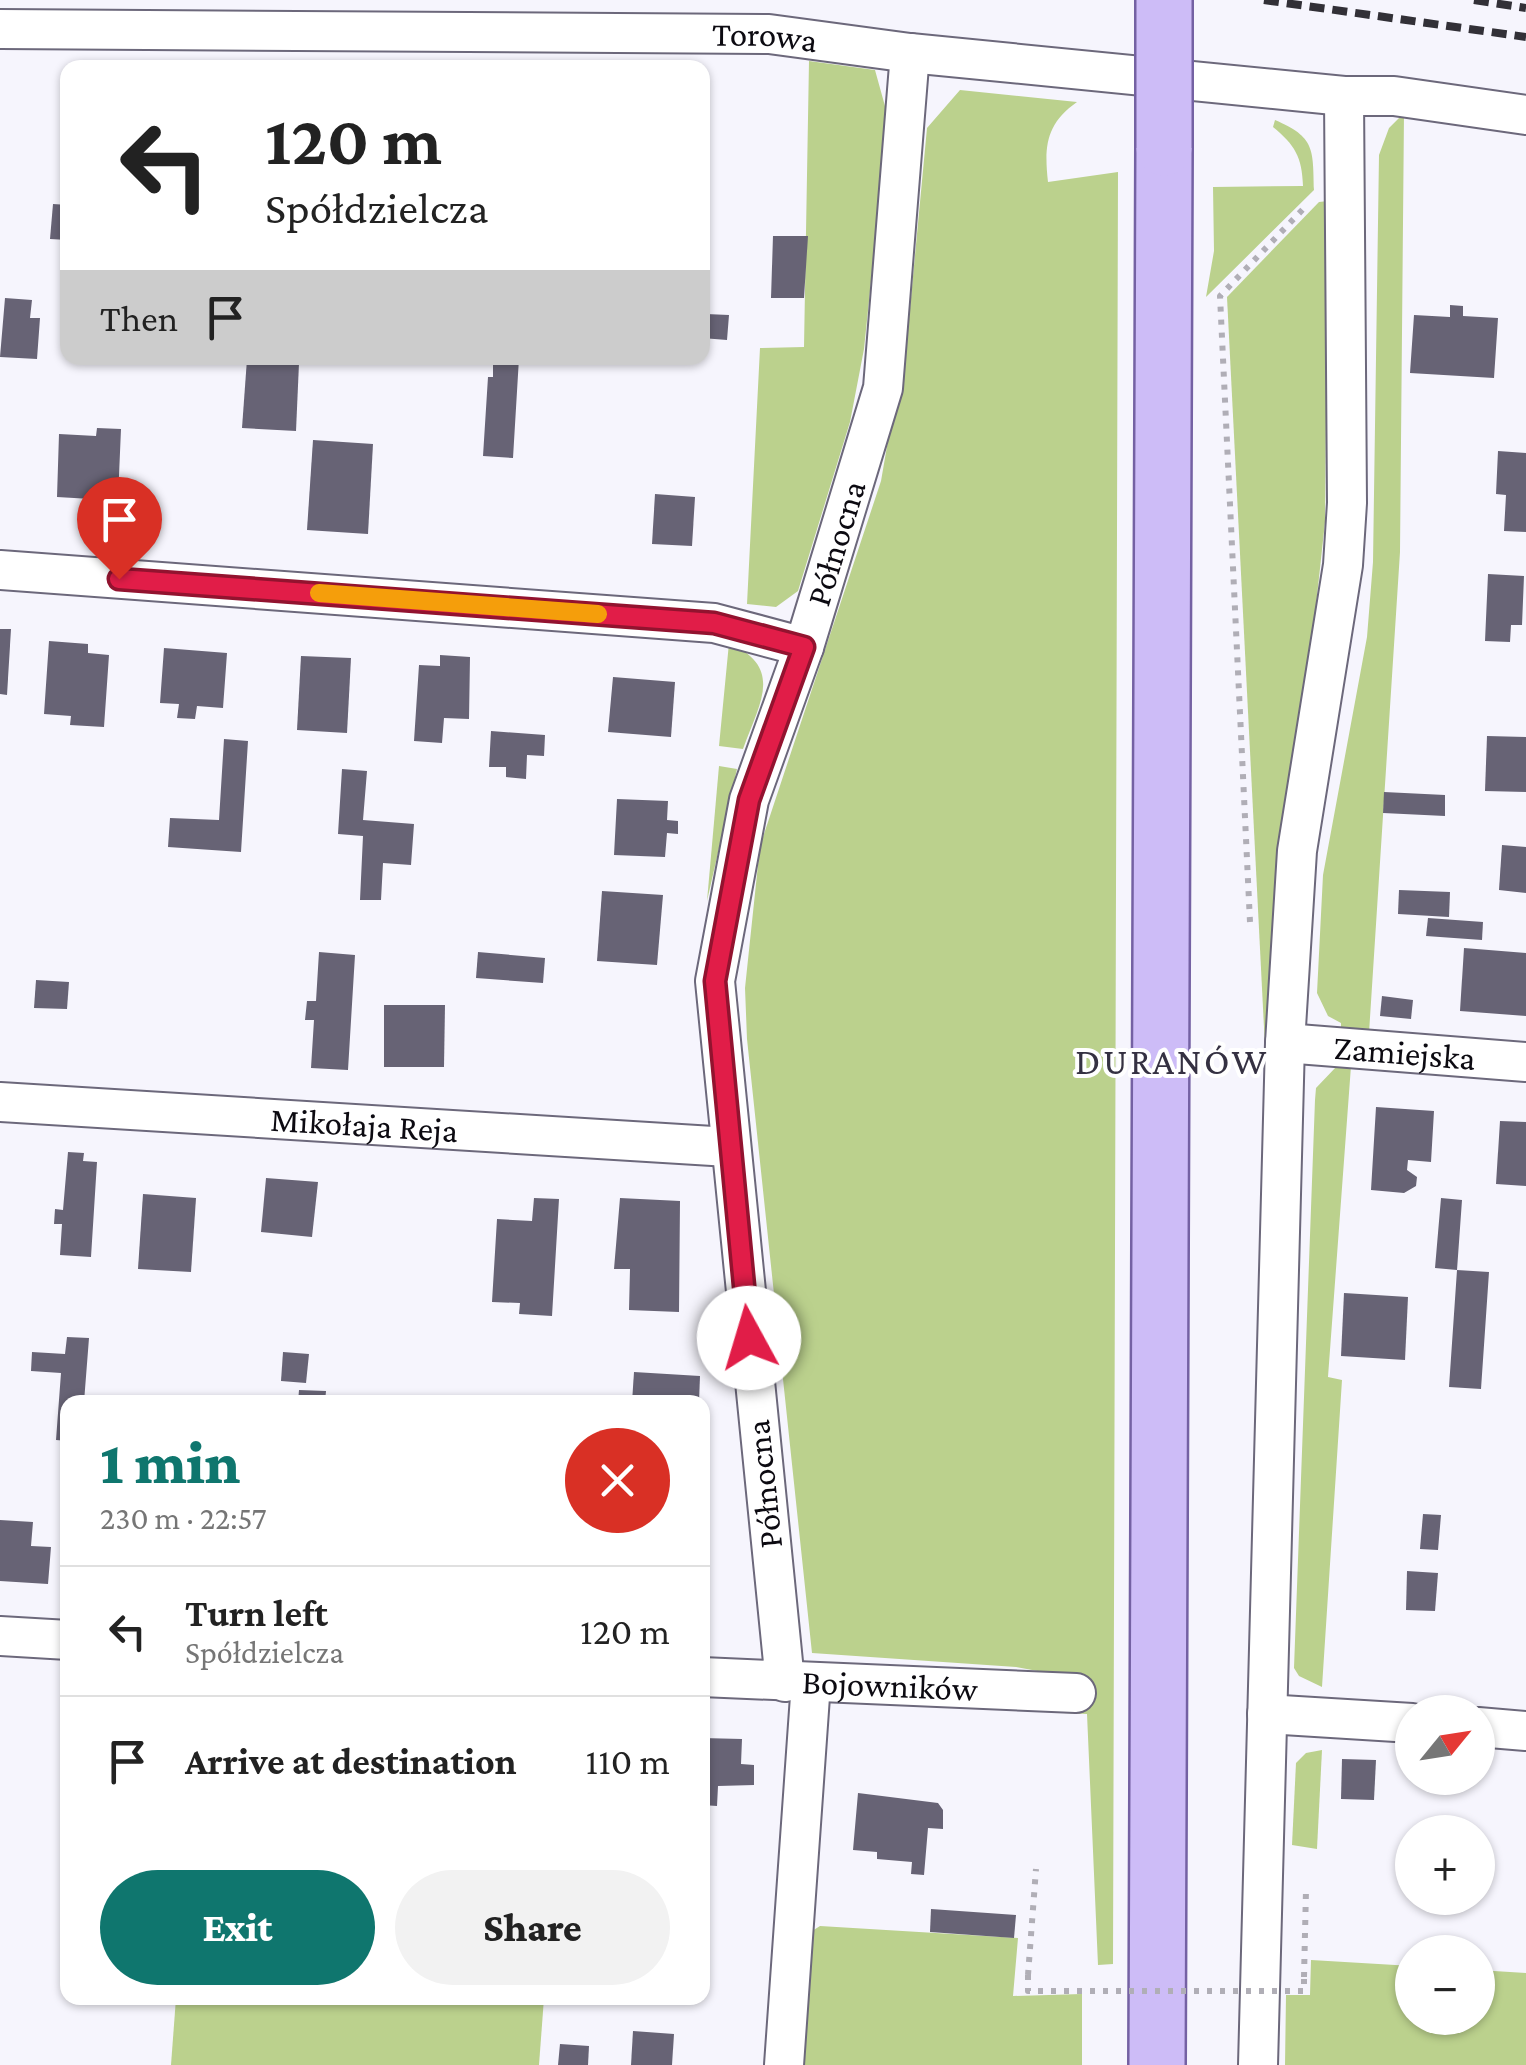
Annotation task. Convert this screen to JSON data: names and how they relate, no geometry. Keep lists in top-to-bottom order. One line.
{"streets":{"street":["Torowa","Północna","Zamiejska","Mikołaja Reja","Bojowników"]},"crossings":[["Torowa","Północna"],["Północna","Mikołaja Reja"],["Północna","Bojowników"]],"districts":["DURANÓW"],"north":"top right","page":{"turn":["120 m","Spółdzielcza"],"then":"Then","heading":["1 min","230 m · 22:57"],"list":[{"name":"Turn left","note":"Spółdzielcza","value":"120 m"},{"name":"Arrive at destination","value":"110 m"}],"map_buttons":["+","−"],"buttons":["Exit","Share"]}}
